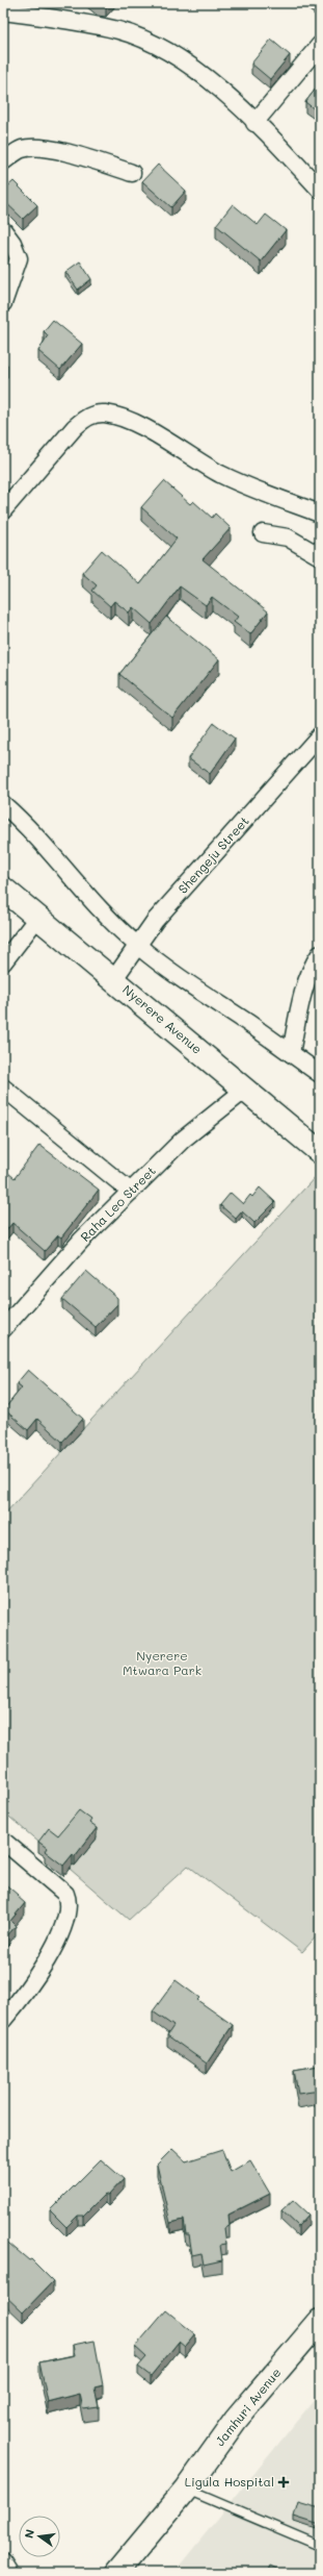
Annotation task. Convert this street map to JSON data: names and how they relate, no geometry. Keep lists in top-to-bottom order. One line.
{"streets":{"street":["Shengeju Street","Nyerere Avenue","Raha Leo Street","Jamhuri Avenue"]},"crossings":[["Shengeju Street","Nyerere Avenue"],["Nyerere Avenue","Raha Leo Street"]],"parks":["Nyerere Mtwara Park"],"places":{"health":["Ligula Hospital"]},"north":"left"}
